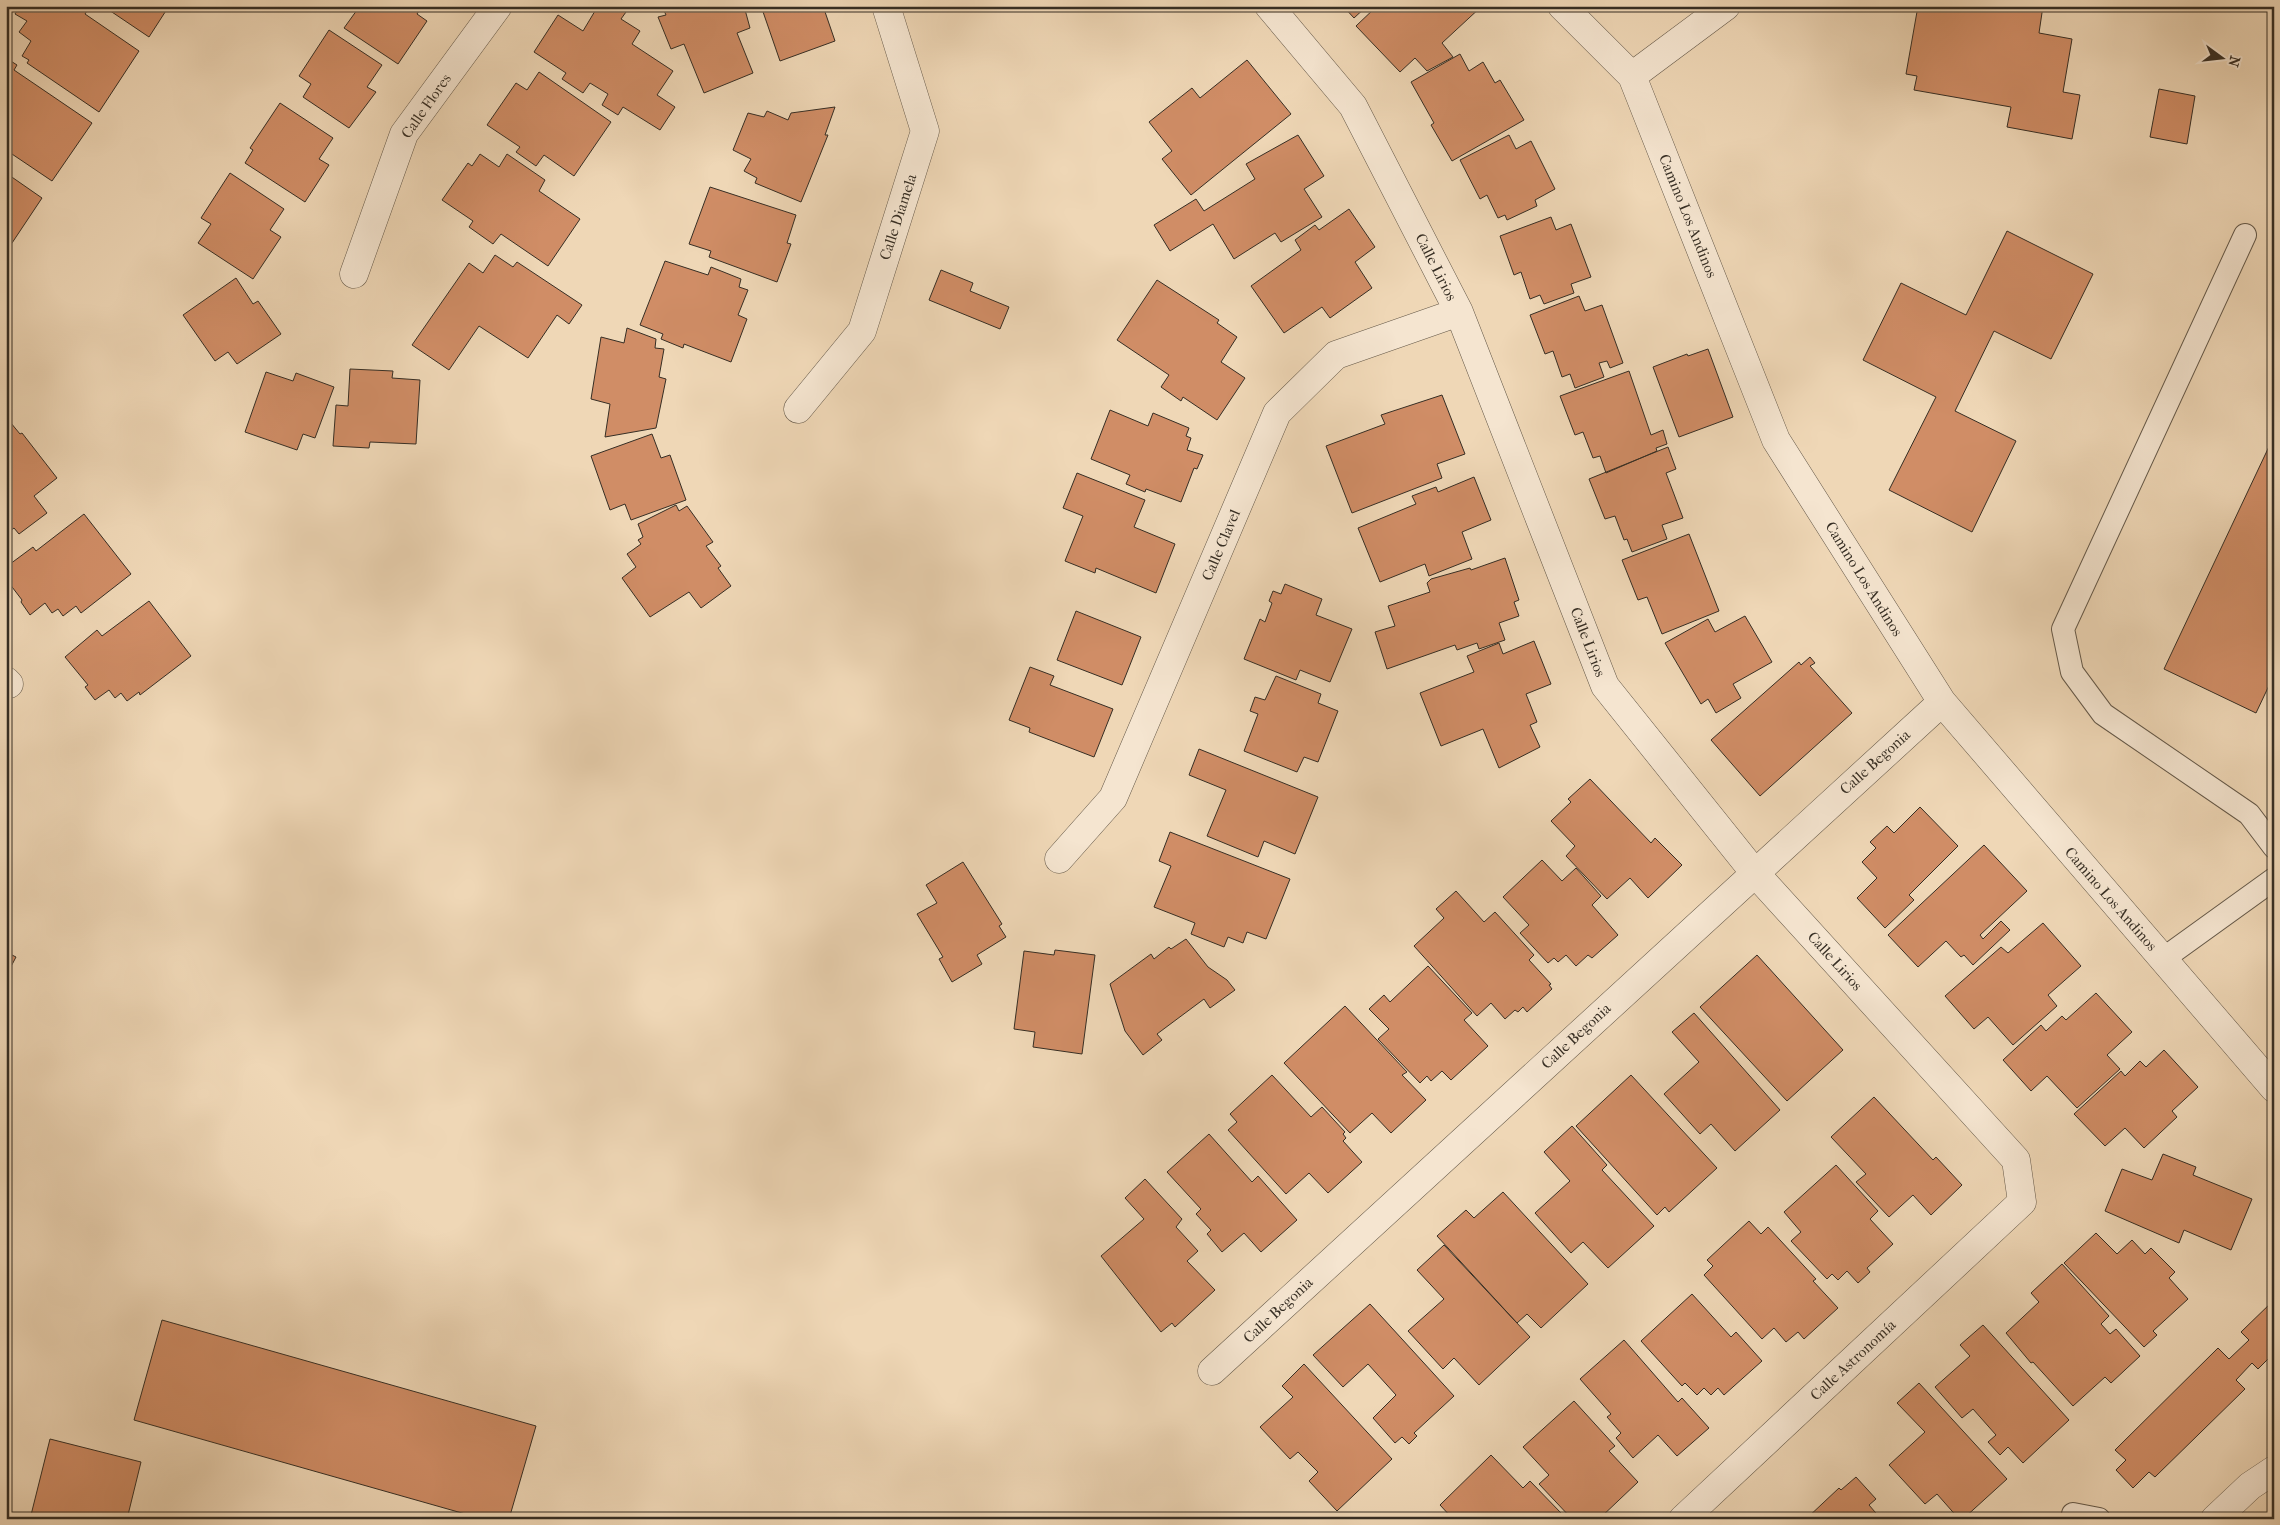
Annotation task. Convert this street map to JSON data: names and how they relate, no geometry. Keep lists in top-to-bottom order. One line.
{"streets":{"street":["Calle Flores","Camino Los Andinos","Calle Diamela","Calle Lirios","Calle Clavel","Calle Begonia","Calle Astronomía"]},"crossings":[["Camino Los Andinos","Calle Begonia"],["Calle Lirios","Calle Clavel"],["Calle Lirios","Calle Begonia"],["Calle Lirios","Calle Astronomía"]],"north":"right"}
